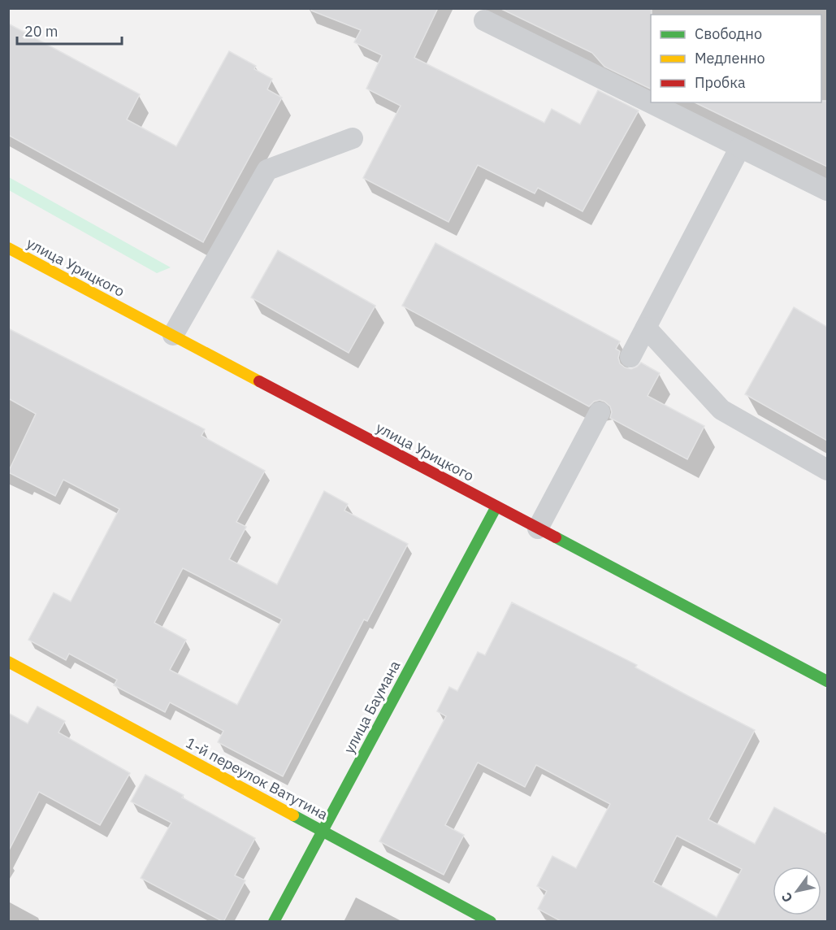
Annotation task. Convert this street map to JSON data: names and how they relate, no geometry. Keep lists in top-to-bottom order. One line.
{"streets":{"street":["улица Урицкого","улица Баумана","1-й переулок Ватутина"]},"crossings":[["улица Урицкого","улица Баумана"],["улица Баумана","1-й переулок Ватутина"]],"legend":["Свободно","Медленно","Пробка"],"scale_bar":"20 m","north":"bottom left"}
